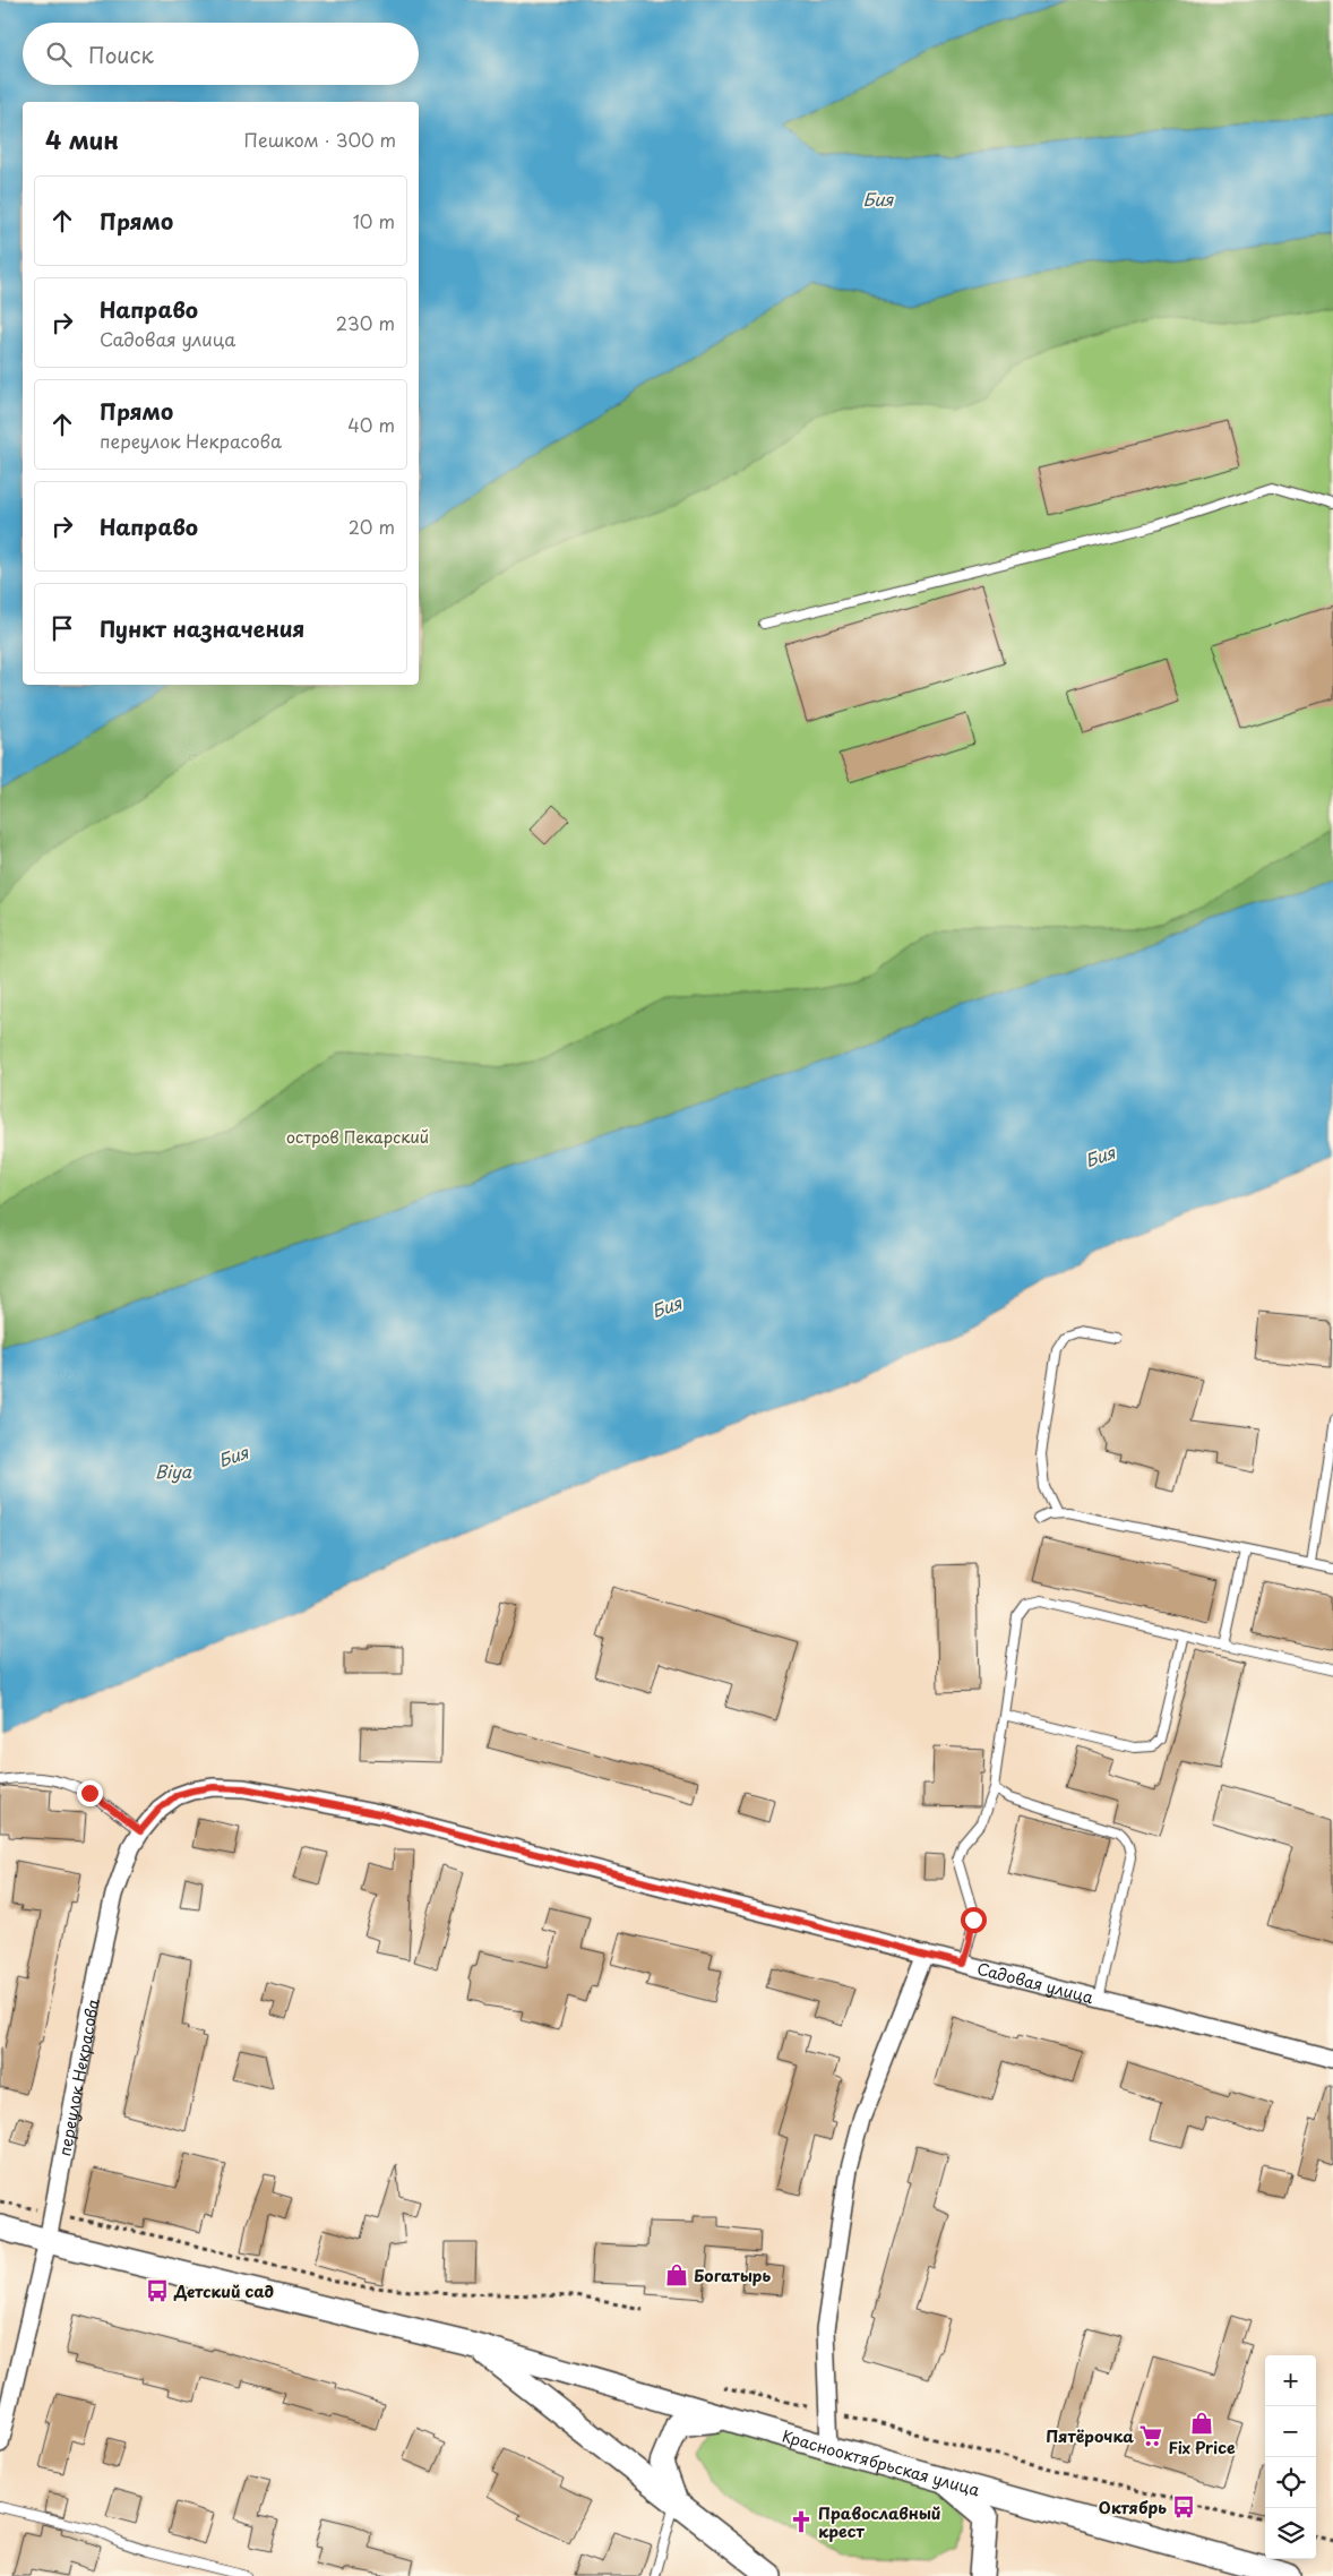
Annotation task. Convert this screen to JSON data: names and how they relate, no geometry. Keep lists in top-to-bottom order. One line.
{"streets":{"main road":["Краснооктябрьская улица"],"street":["Садовая улица","переулок Некрасова"]},"crossings":[["Садовая улица","переулок Некрасова"],["переулок Некрасова","Краснооктябрьская улица"]],"water":["Бия","Biya"],"parks":["остров Пекарский"],"places":{"shop":["Богатырь","Fix Price"],"bus stop":["Детский сад","Октябрь"],"supermarket":["Пятёрочка"],"church":["Православный крест"]},"page":{"search":"Поиск","heading":["4 мин","Пешком · 300 m"],"list":[["Прямо","10 m"],["Направо","Садовая улица","230 m"],["Прямо","переулок Некрасова","40 m"],["Направо","20 m"],"Пункт назначения"],"map_buttons":["+","−"]}}
